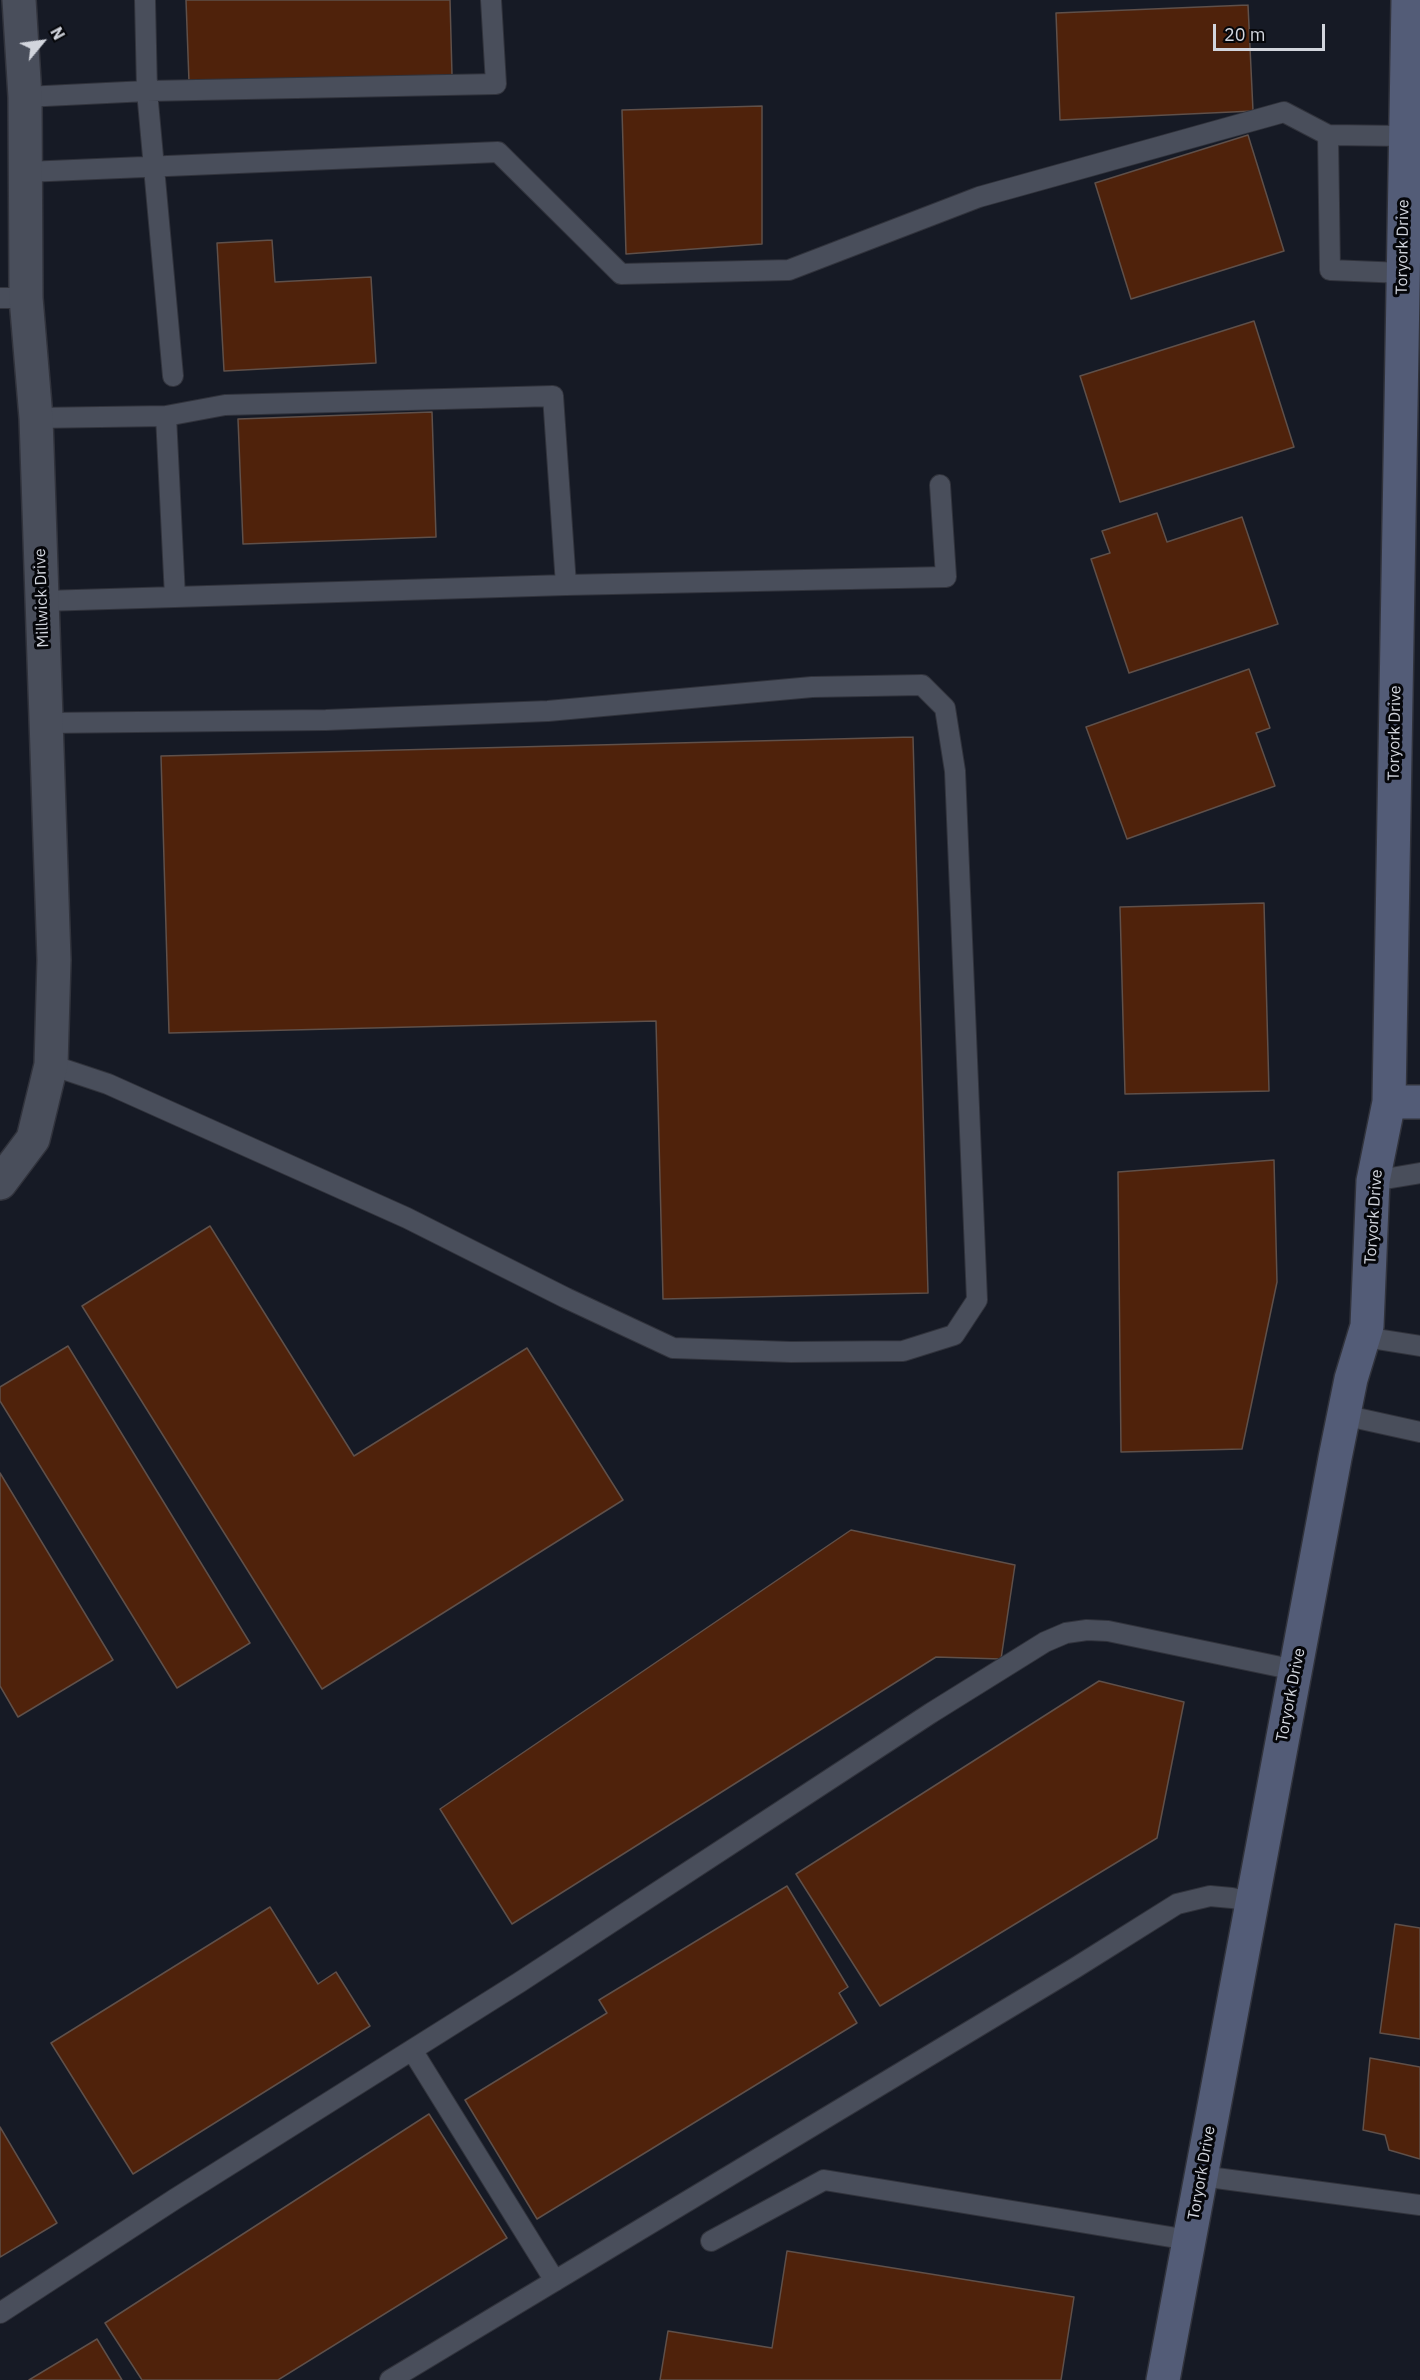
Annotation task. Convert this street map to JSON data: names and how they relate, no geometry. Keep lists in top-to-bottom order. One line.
{"streets":{"street":["Toryork Drive","Millwick Drive"]},"scale_bar":"20 m","north":"top right"}
